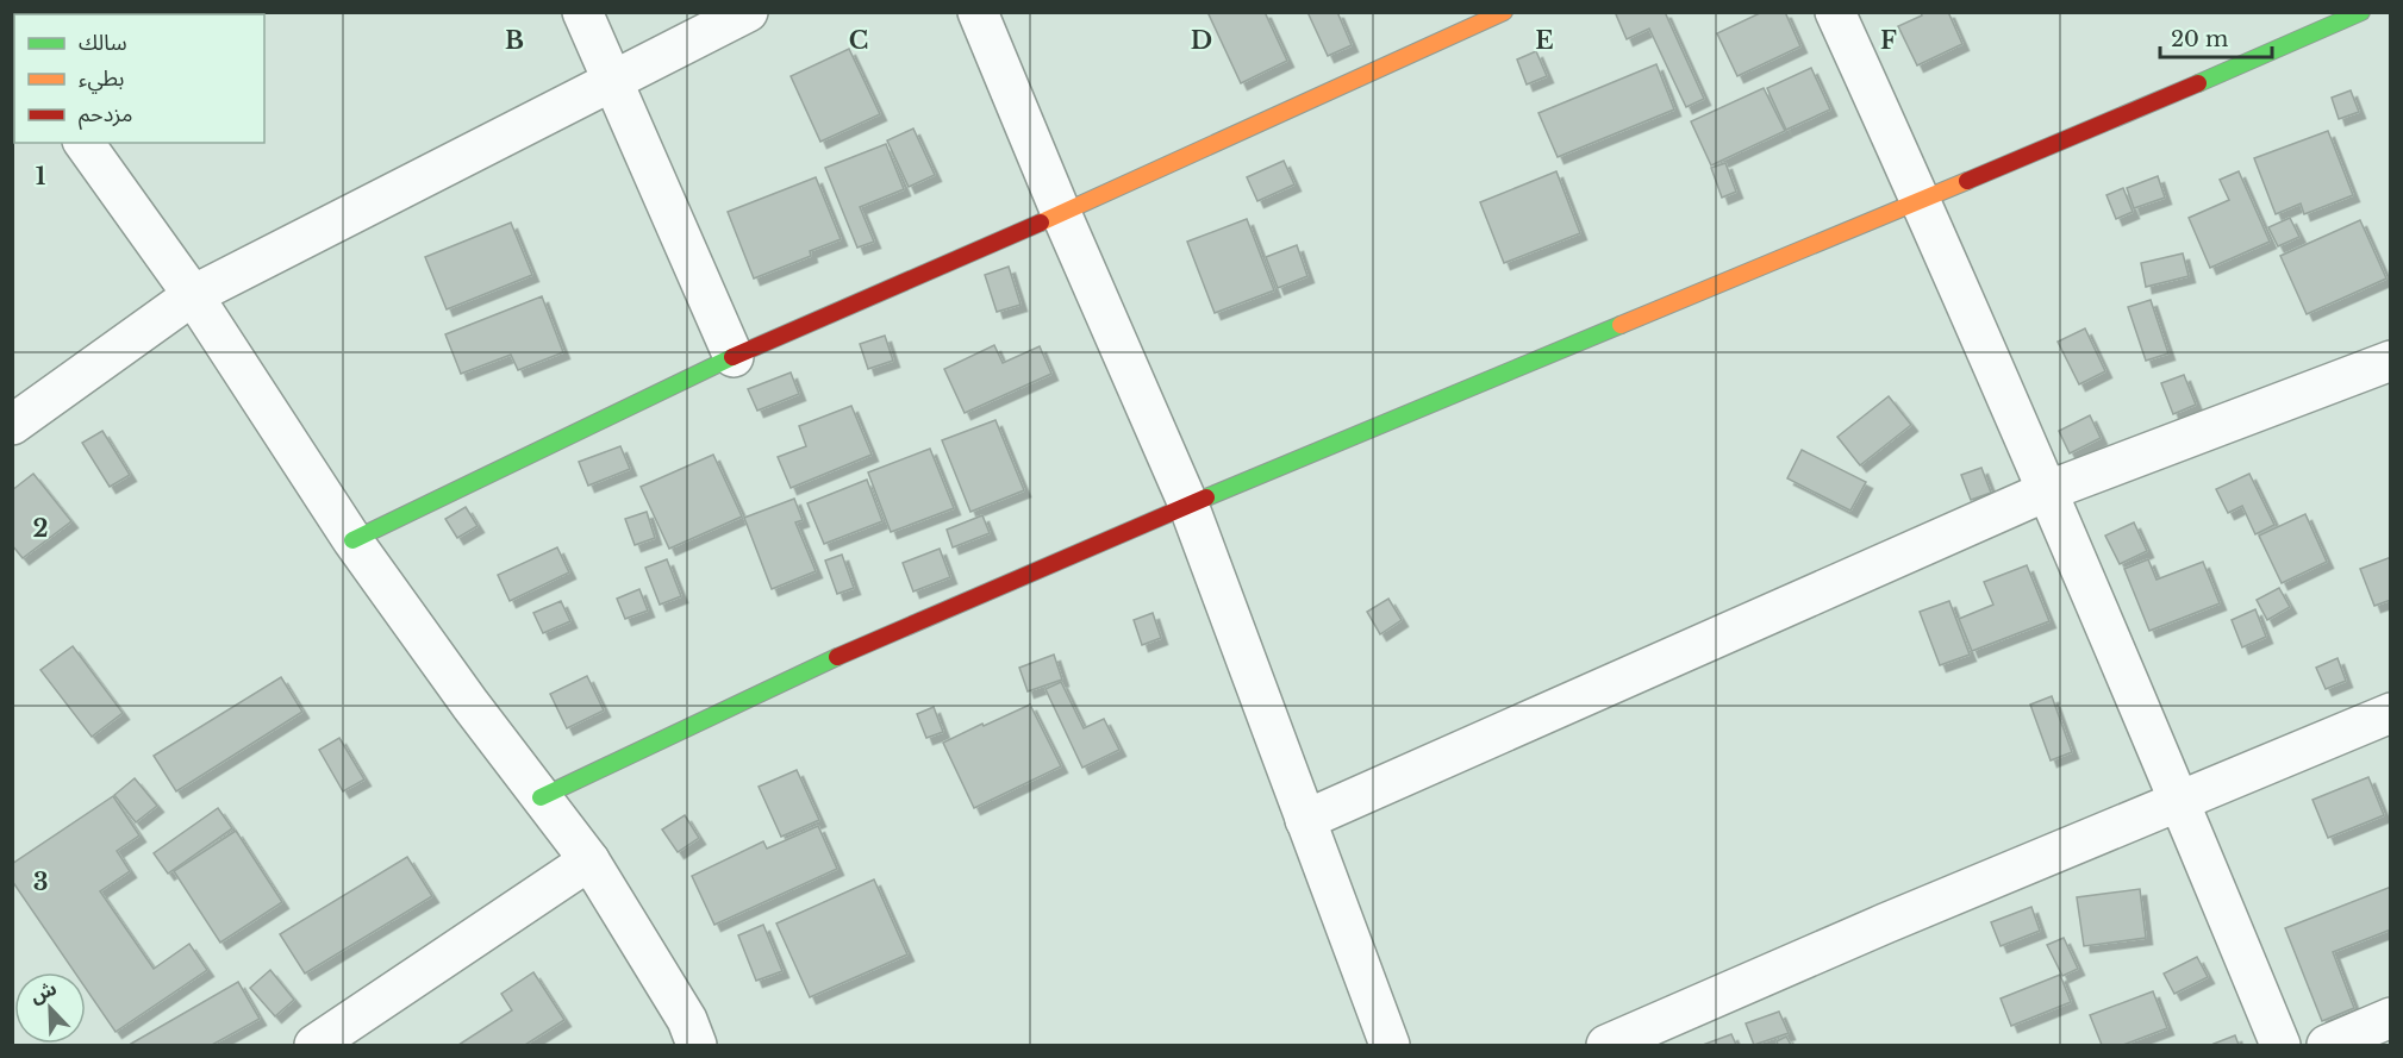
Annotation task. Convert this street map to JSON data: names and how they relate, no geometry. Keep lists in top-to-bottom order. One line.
{"legend":["سالك","بطيء","مزدحم"],"scale_bar":"20 m","north":"top left","grid":{"columns":["B","C","D","E","F"],"rows":["1","2","3"]}}
